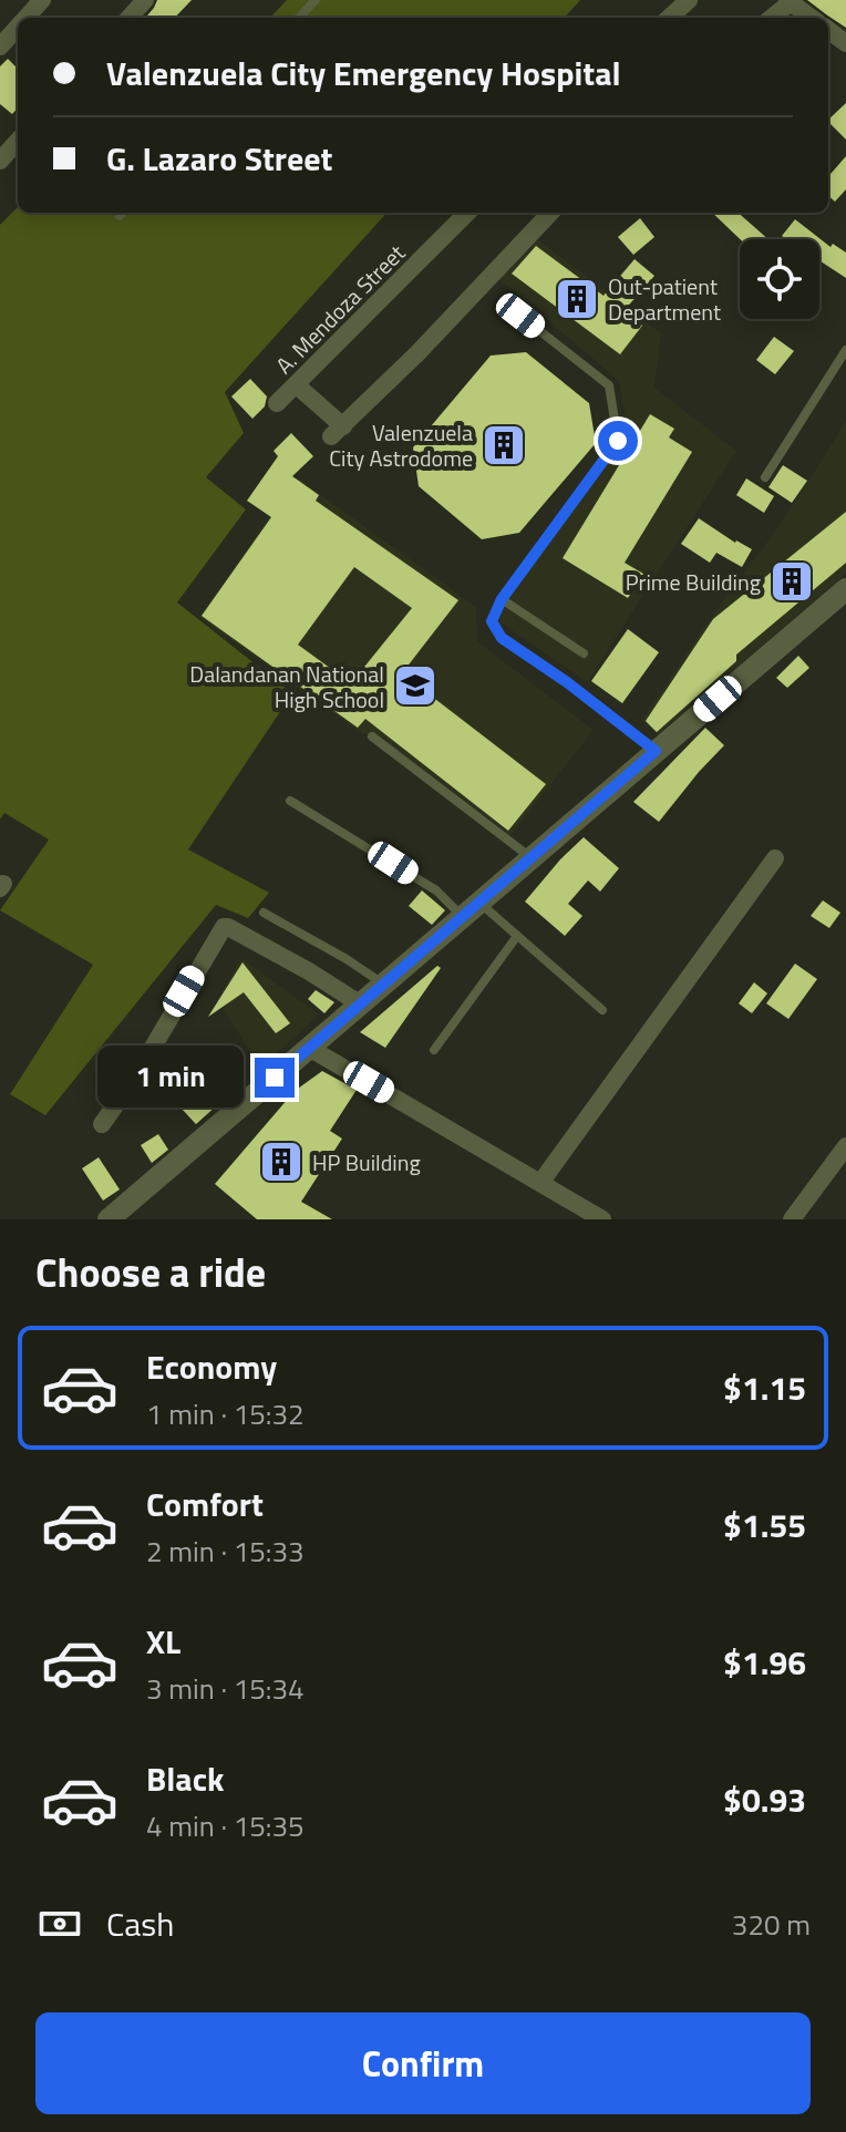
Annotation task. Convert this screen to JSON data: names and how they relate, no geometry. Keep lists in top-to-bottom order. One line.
{"streets":{"street":["A. Mendoza Street"]},"places":{"building":["Out-patient Department","Valenzuela City Astrodome","Prime Building","HP Building"],"school or university":["Dalandanan National High School"]},"page":{"banner":["Valenzuela City Emergency Hospital","G. Lazaro Street"],"bubble":"1 min","heading":"Choose a ride","list":[{"name":"Economy","note":"1 min · 15:32","value":"$1.15"},{"name":"Comfort","note":"2 min · 15:33","value":"$1.55"},{"name":"XL","note":"3 min · 15:34","value":"$1.96"},{"name":"Black","note":"4 min · 15:35","value":"$0.93"}],"pay":["Cash","320 m"],"buttons":"Confirm"}}
